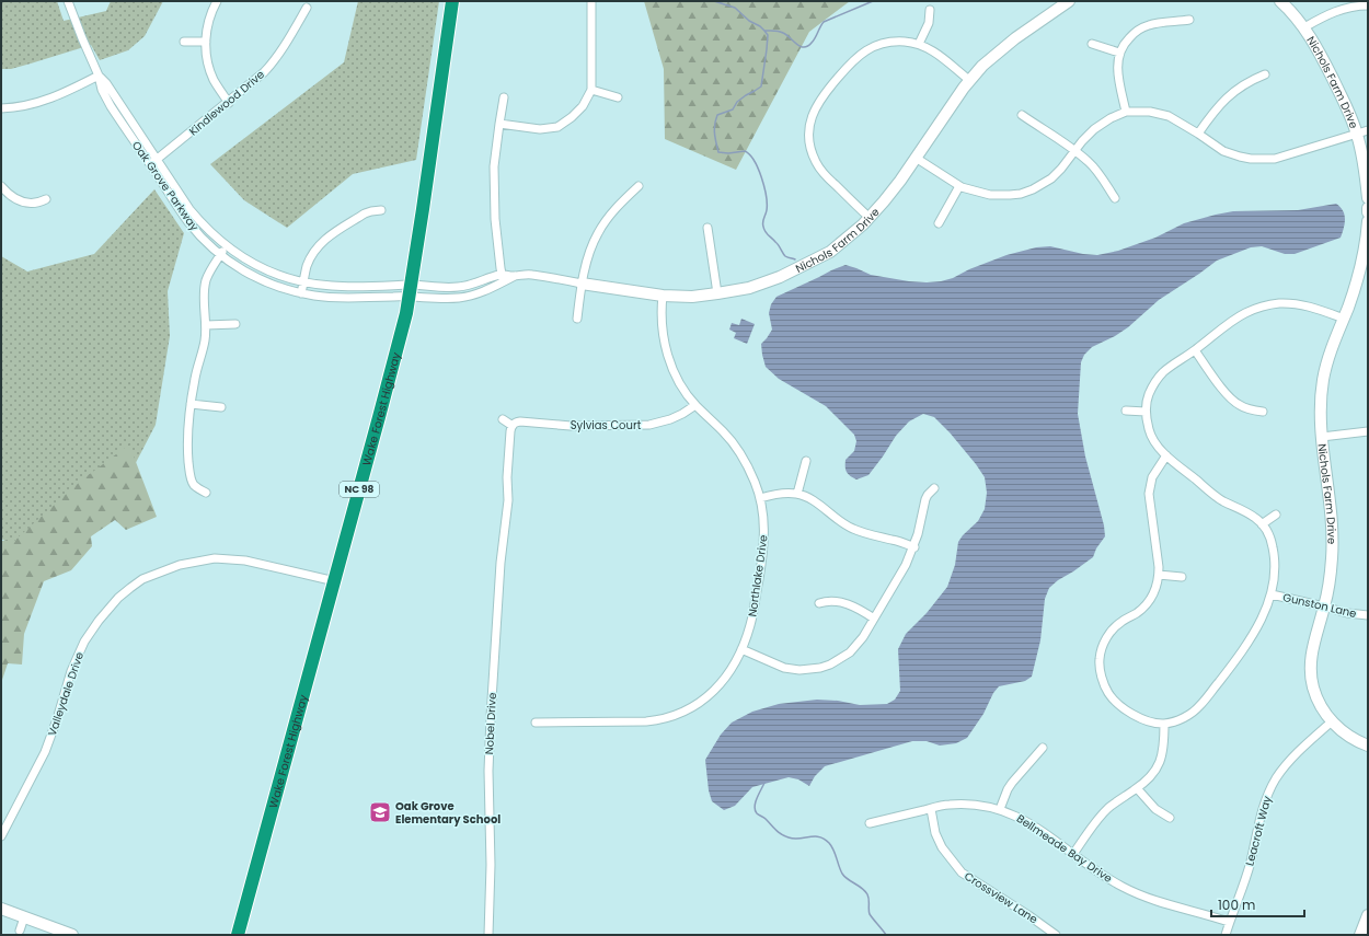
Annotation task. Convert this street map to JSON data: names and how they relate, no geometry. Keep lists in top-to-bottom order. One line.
{"streets":{"highway":["Wake Forest Highway","NC 98"],"street":["Nichols Farm Drive","Kindlewood Drive","Oak Grove Parkway","Sylvias Court","Northlake Drive","Gunston Lane","Valleydale Drive","Nobel Drive","Leacroft Way","Bellmeade Bay Drive","Crossview Lane"]},"crossings":[["Nichols Farm Drive","Oak Grove Parkway"],["Nichols Farm Drive","Wake Forest Highway"],["Nichols Farm Drive","Northlake Drive"],["Nichols Farm Drive","Gunston Lane"],["Nichols Farm Drive","Leacroft Way"],["Kindlewood Drive","Oak Grove Parkway"],["Oak Grove Parkway","Wake Forest Highway"],["Wake Forest Highway","Valleydale Drive"],["Sylvias Court","Northlake Drive"],["Sylvias Court","Nobel Drive"],["Leacroft Way","Bellmeade Bay Drive"],["Bellmeade Bay Drive","Crossview Lane"]],"places":{"school or university":["Oak Grove Elementary School"]},"scale_bar":"100 m"}
